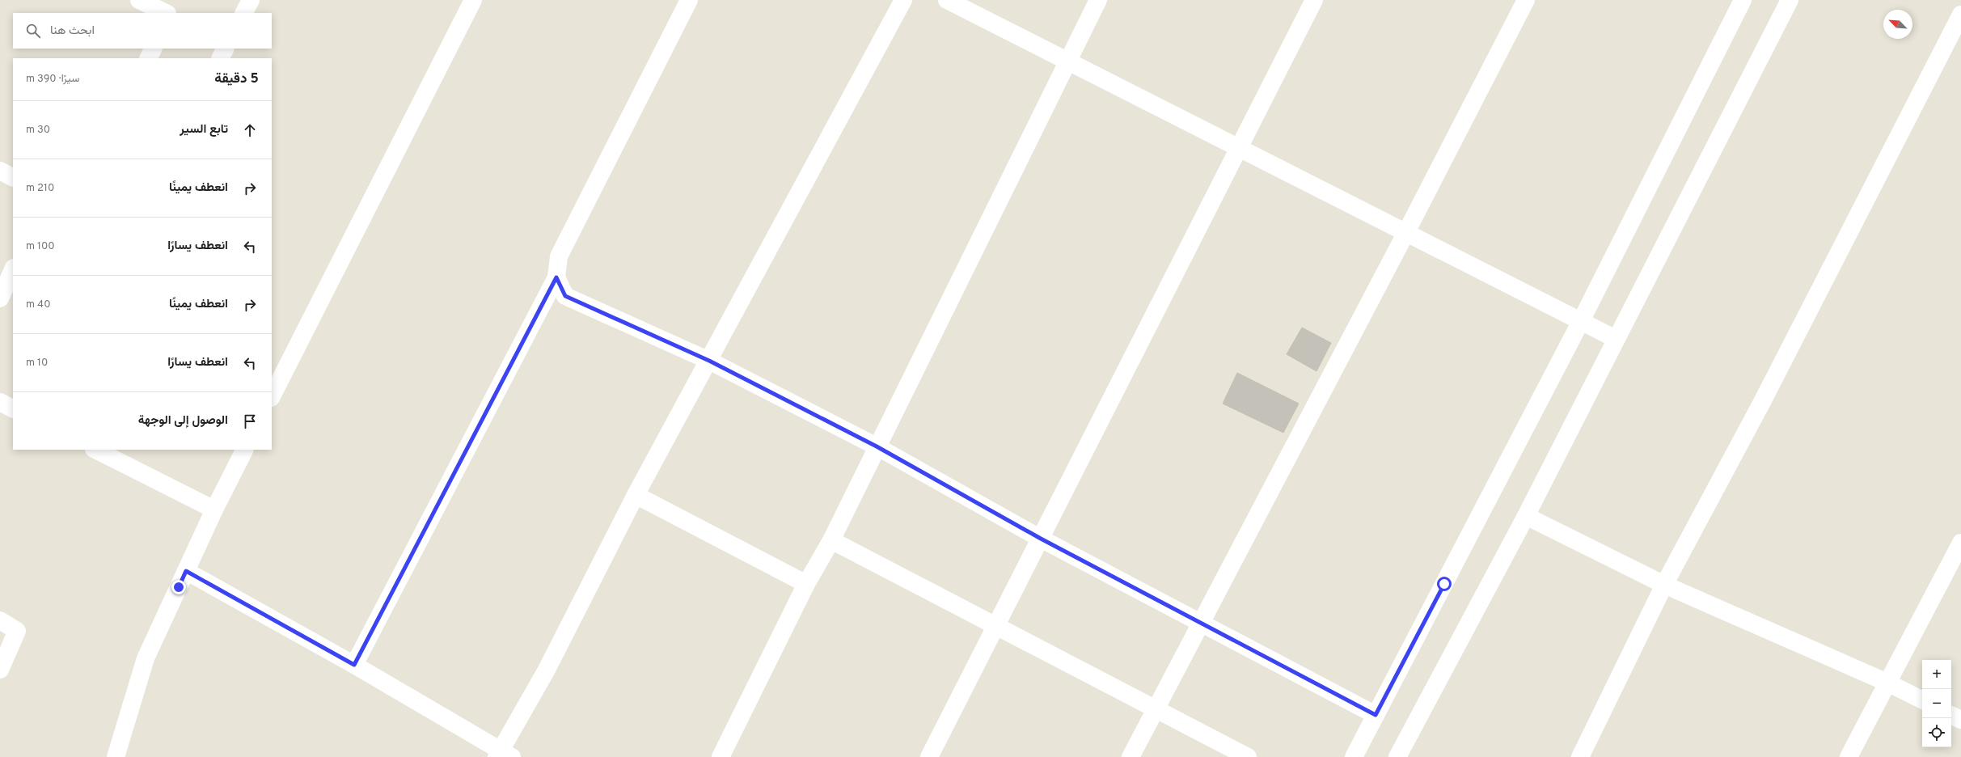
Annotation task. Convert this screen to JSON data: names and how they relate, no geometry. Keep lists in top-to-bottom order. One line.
{"north":"top left","page":{"search":"ابحث هنا","heading":["5 دقيقة","سيرًا · 390 m"],"list":[["تابع السير","30 m"],["انعطف يمينًا","210 m"],["انعطف يسارًا","100 m"],["انعطف يمينًا","40 m"],["انعطف يسارًا","10 m"],"الوصول إلى الوجهة"],"map_buttons":["+","−"]}}
